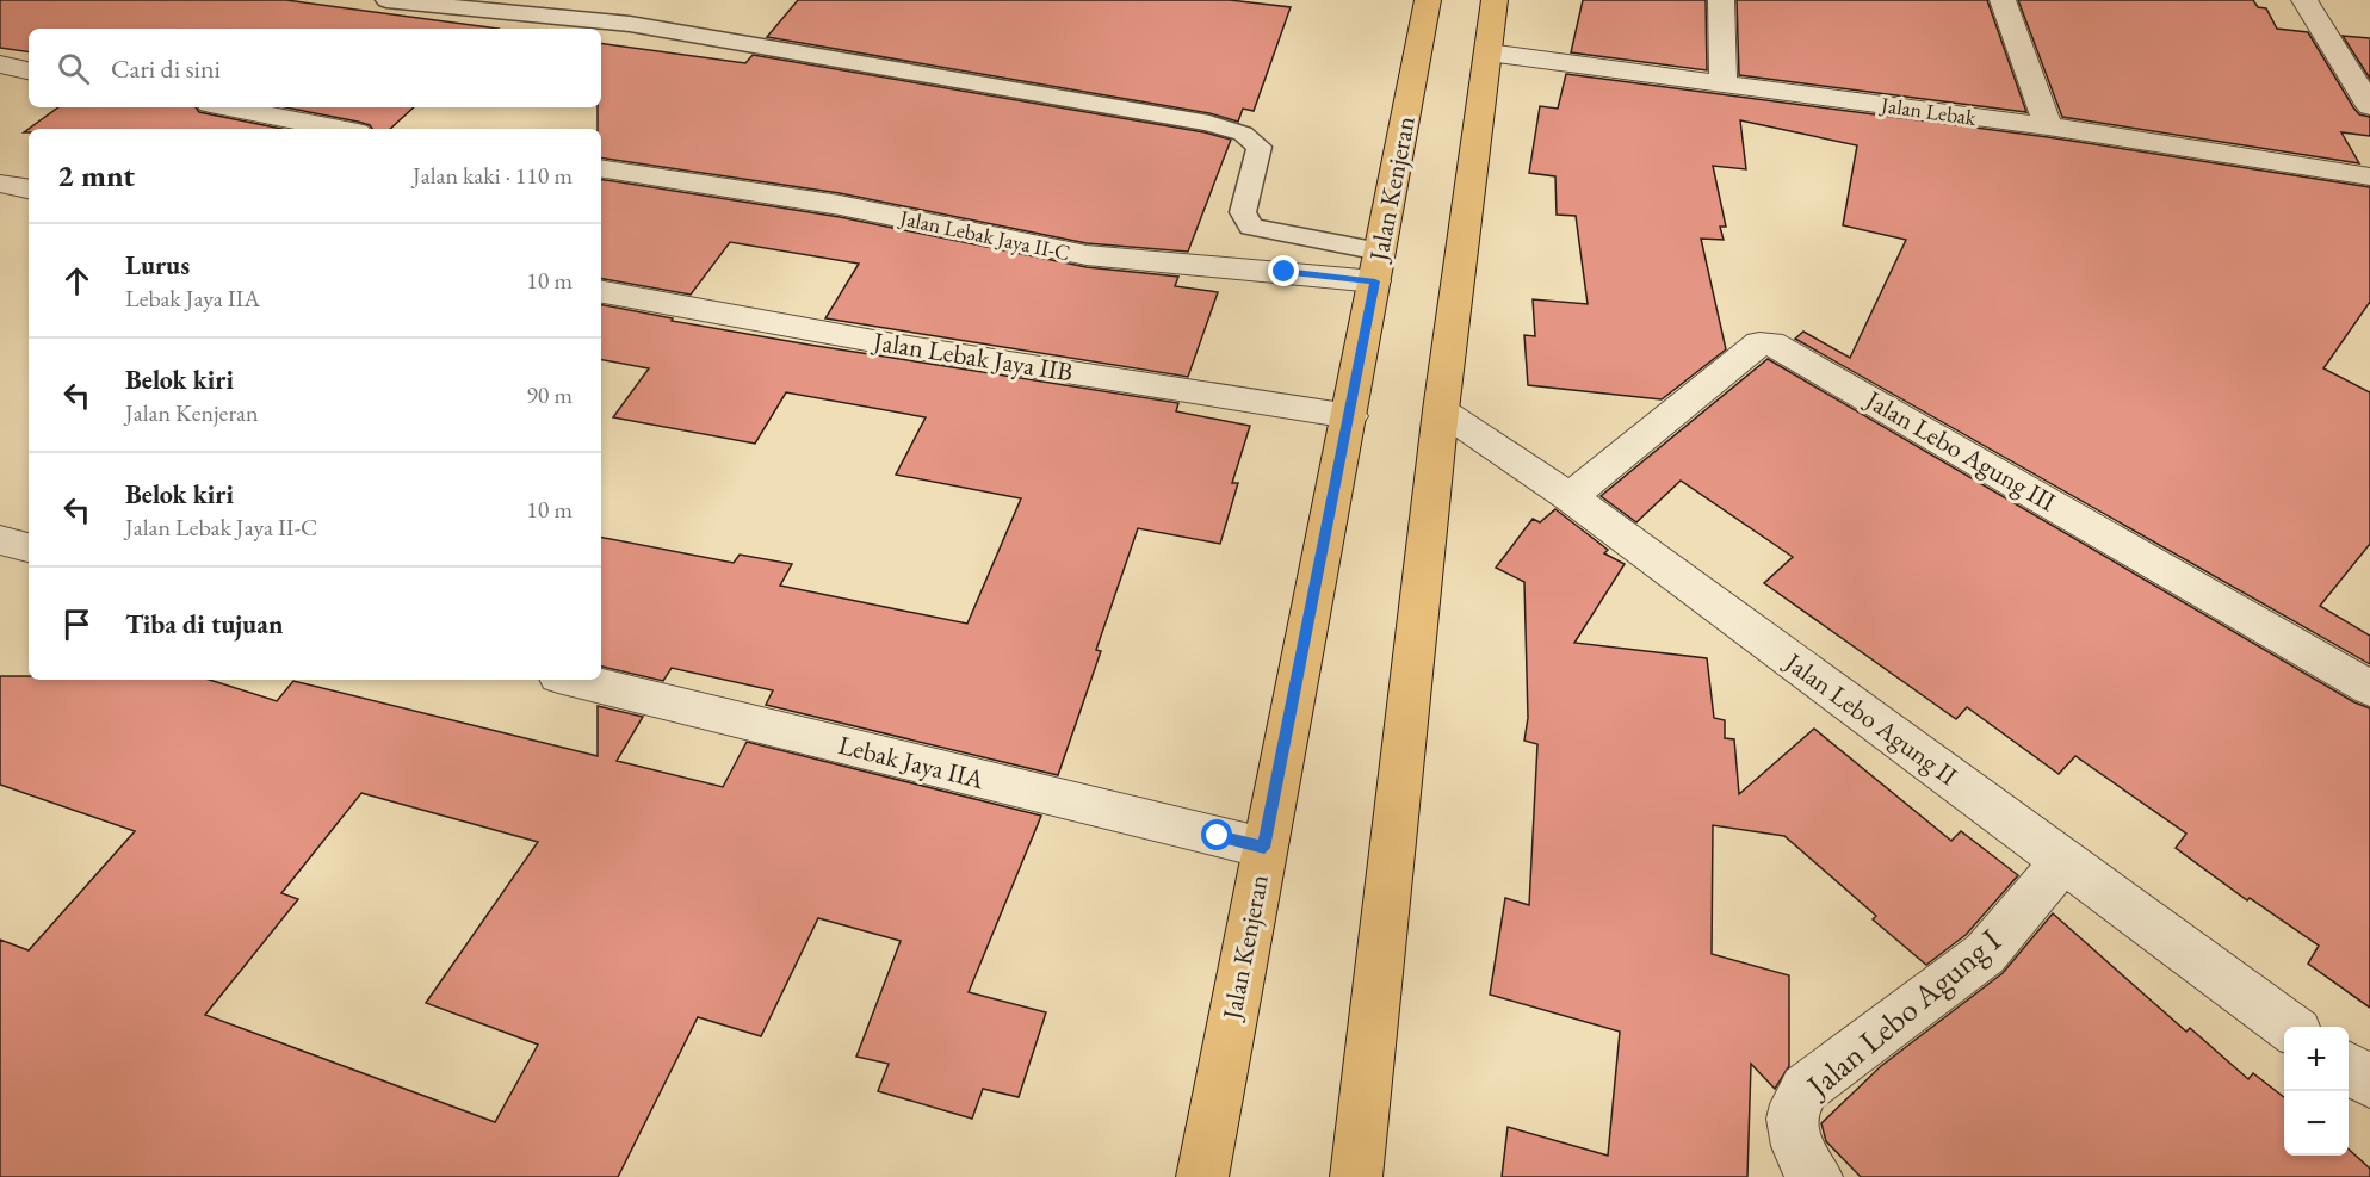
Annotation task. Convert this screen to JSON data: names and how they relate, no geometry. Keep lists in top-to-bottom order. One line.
{"streets":{"main road":["Jalan Kenjeran"],"street":["Jalan Lebak","Jalan Lebak Jaya II-C","Jalan Lebak Jaya IIB","Jalan Lebo Agung III","Jalan Lebo Agung II","Lebak Jaya IIA","Jalan Lebo Agung I"]},"crossings":[["Jalan Kenjeran","Jalan Lebak Jaya II-C"],["Jalan Kenjeran","Jalan Lebak Jaya IIB"],["Jalan Kenjeran","Lebak Jaya IIA"],["Jalan Lebo Agung III","Jalan Lebo Agung II"],["Jalan Lebo Agung II","Jalan Lebo Agung I"]],"page":{"search":"Cari di sini","heading":["2 mnt","Jalan kaki · 110 m"],"list":[["Lurus","Lebak Jaya IIA","10 m"],["Belok kiri","Jalan Kenjeran","90 m"],["Belok kiri","Jalan Lebak Jaya II-C","10 m"],"Tiba di tujuan"],"map_buttons":["+","−"]}}
